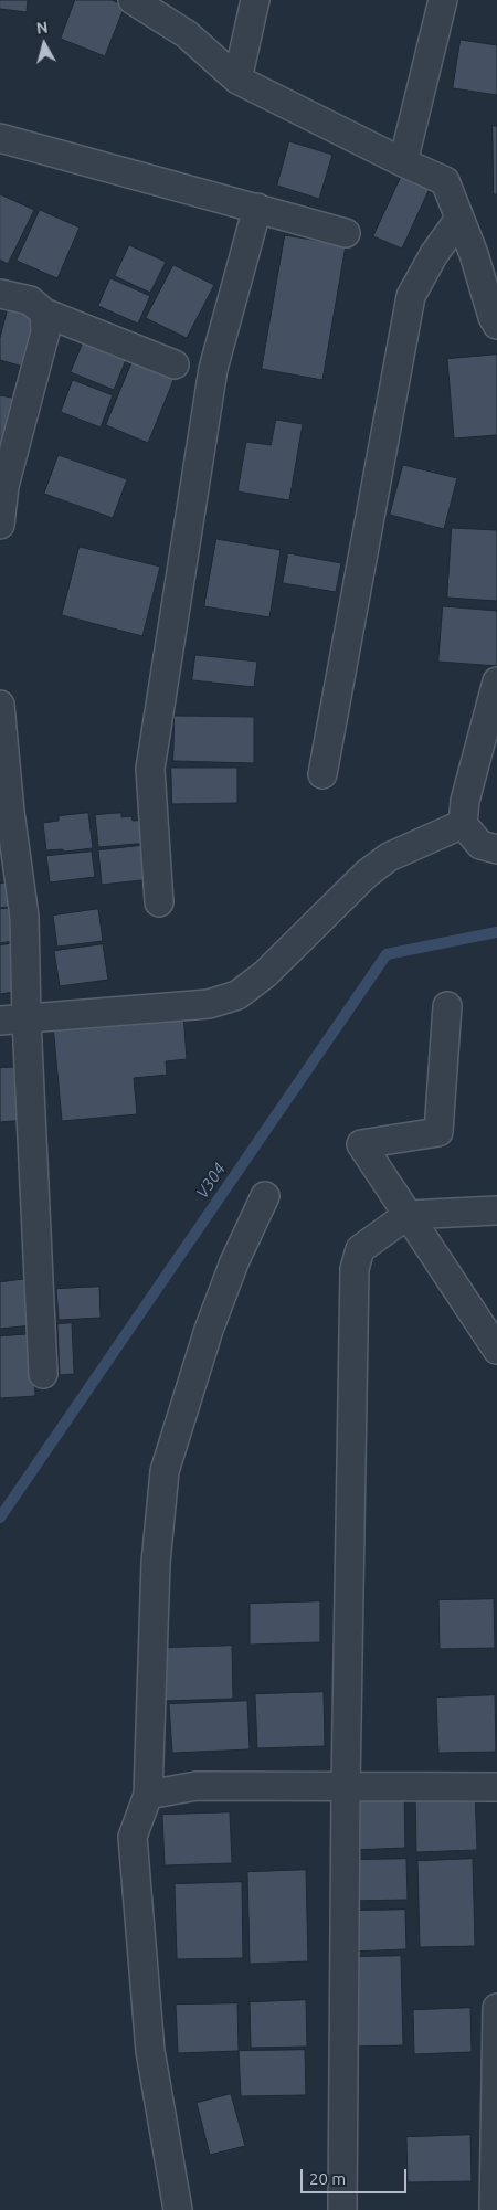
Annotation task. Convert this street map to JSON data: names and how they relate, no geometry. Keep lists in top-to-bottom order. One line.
{"water":["V304"],"scale_bar":"20 m","north":"top"}
